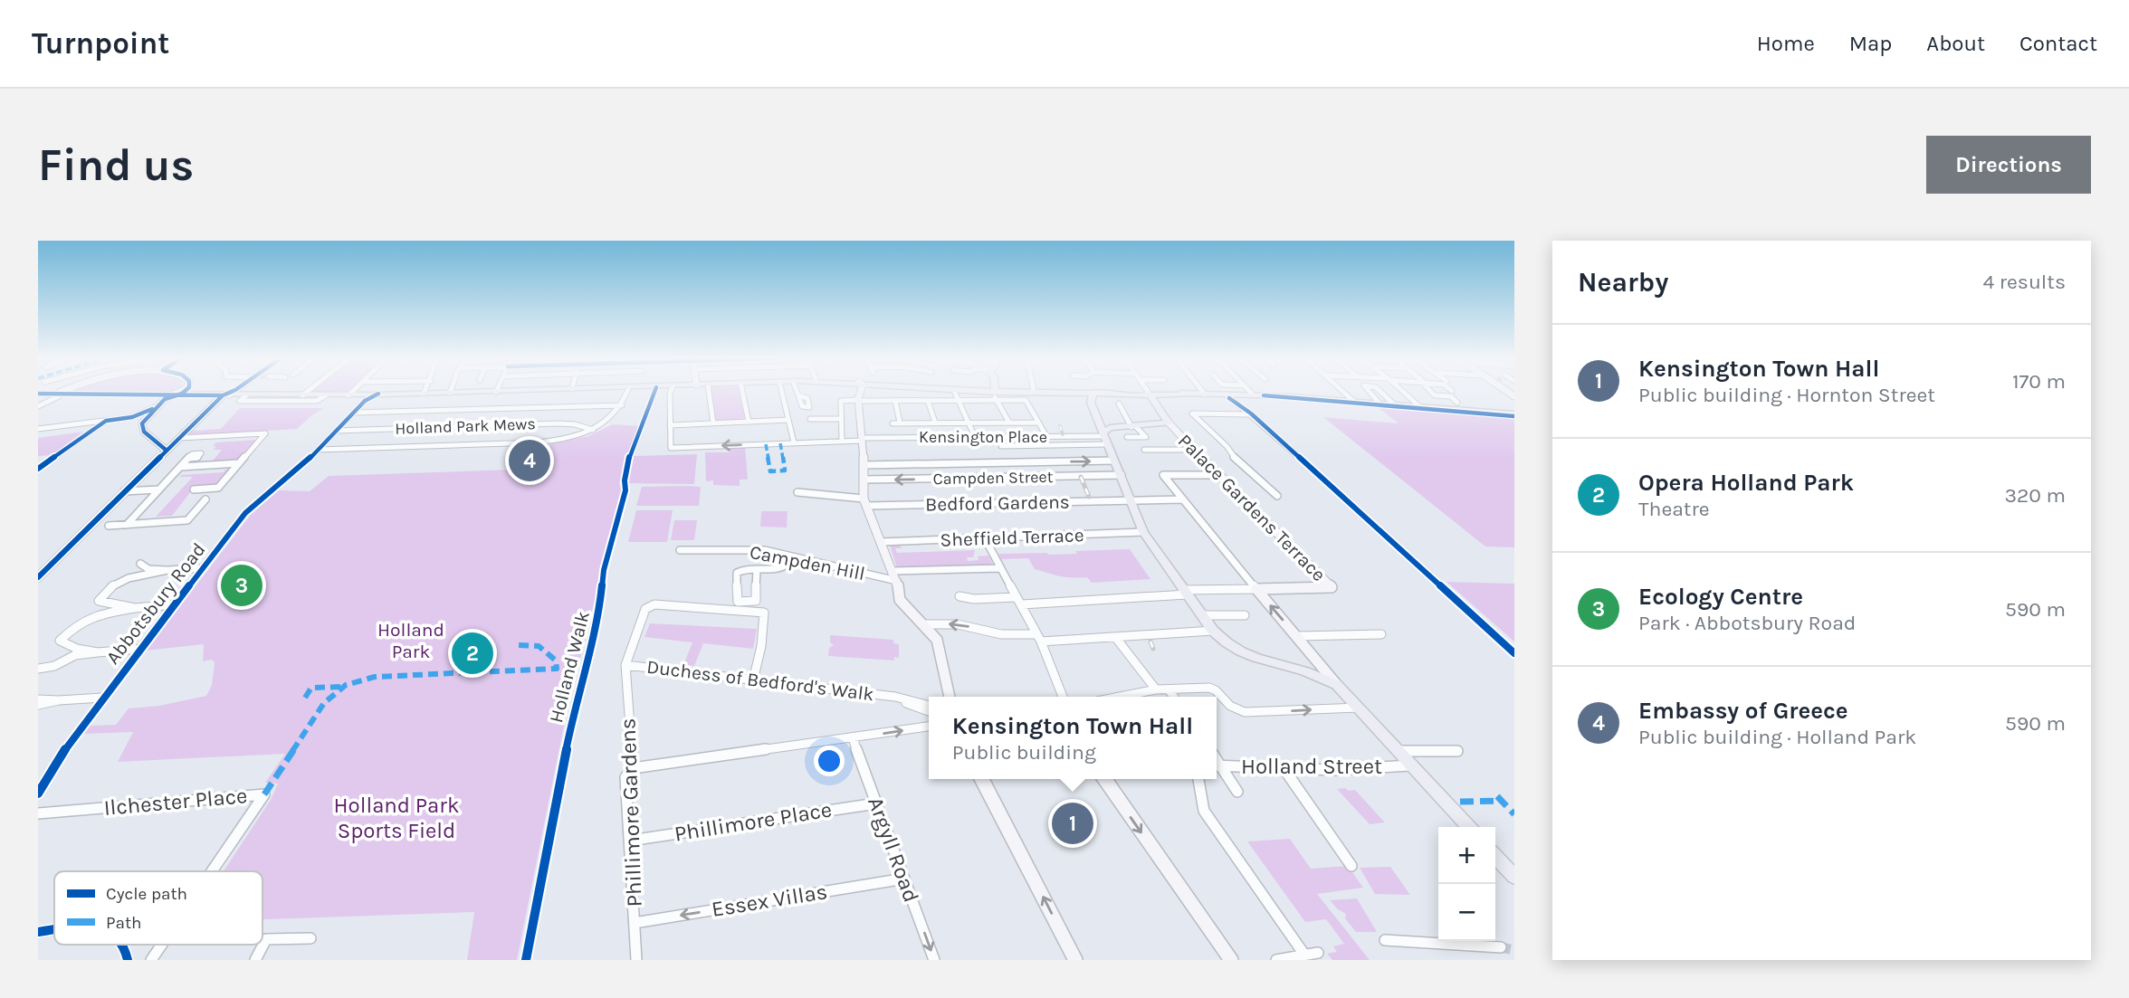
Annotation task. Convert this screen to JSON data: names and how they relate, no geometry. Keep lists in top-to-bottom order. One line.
{"streets":{"main road":["Palace Gardens Terrace"],"street":["Holland Park Mews","Kensington Place","Campden Street","Bedford Gardens","Sheffield Terrace","Campden Hill","Abbotsbury Road","Duchess of Bedford's Walk","Holland Street","Ilchester Place","Phillimore Gardens","Phillimore Place","Argyll Road","Essex Villas"],"cycle path":["Holland Walk"]},"crossings":[["Duchess of Bedford's Walk","Phillimore Gardens"],["Phillimore Gardens","Phillimore Place"],["Phillimore Gardens","Essex Villas"],["Phillimore Place","Argyll Road"],["Argyll Road","Essex Villas"]],"one_way":["Argyll Road","Essex Villas"],"parks":["Holland Park","Holland Park Sports Field"],"legend":["Cycle path","Path"],"page":{"header":"Turnpoint","nav":["Home","Map","About","Contact"],"buttons":"Directions","title":"Find us","heading":["Nearby","4 results"],"list":[{"mark":"1","name":"Kensington Town Hall","note":"Public building · Hornton Street","value":"170 m"},{"mark":"2","name":"Opera Holland Park","note":"Theatre","value":"320 m"},{"mark":"3","name":"Ecology Centre","note":"Park · Abbotsbury Road","value":"590 m"},{"mark":"4","name":"Embassy of Greece","note":"Public building · Holland Park","value":"590 m"}],"pins":["4","3","2","1"],"popup":["Kensington Town Hall","Public building"],"map_buttons":["+","−"]}}
